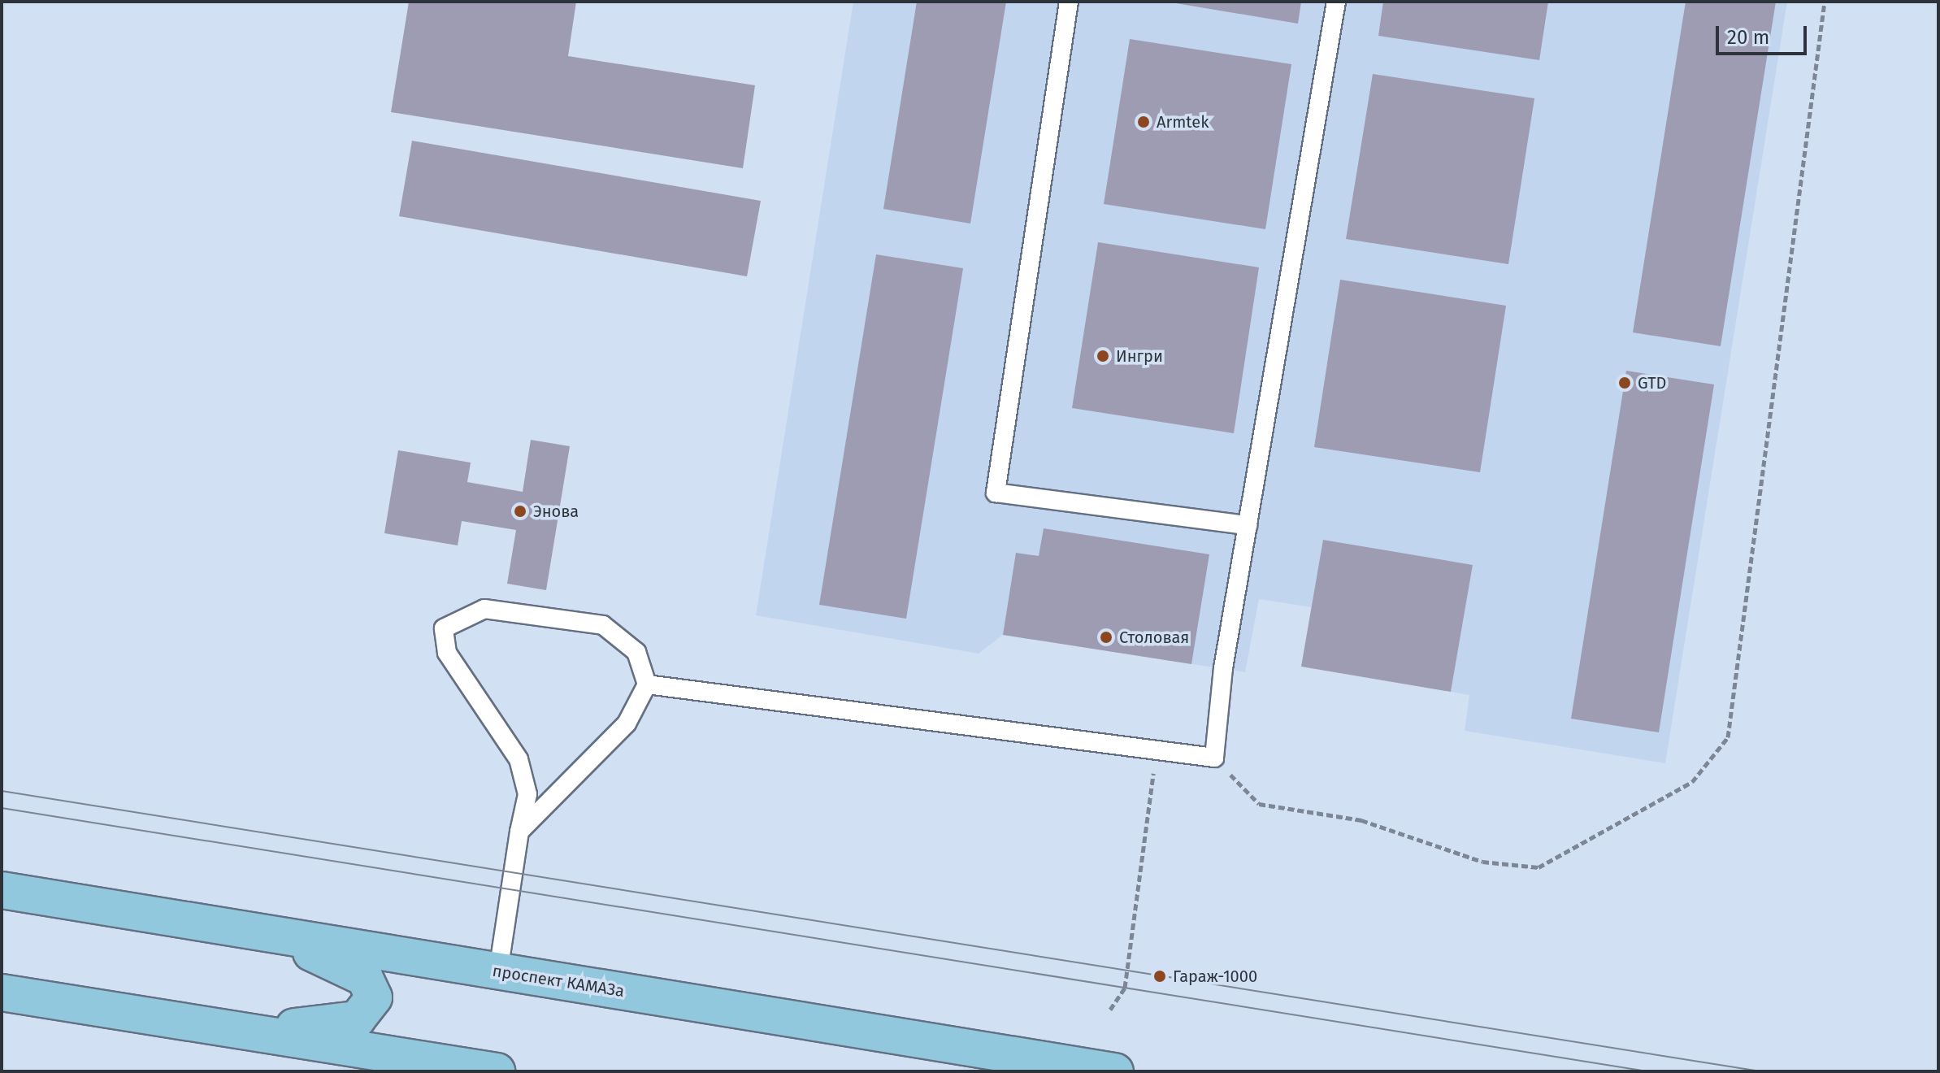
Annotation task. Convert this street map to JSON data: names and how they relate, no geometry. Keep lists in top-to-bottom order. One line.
{"streets":{"main road":["проспект КАМАЗа"]},"places":["Armtek","Ингри","GTD","Энова","Столовая","Гараж-1000"],"scale_bar":"20 m"}
